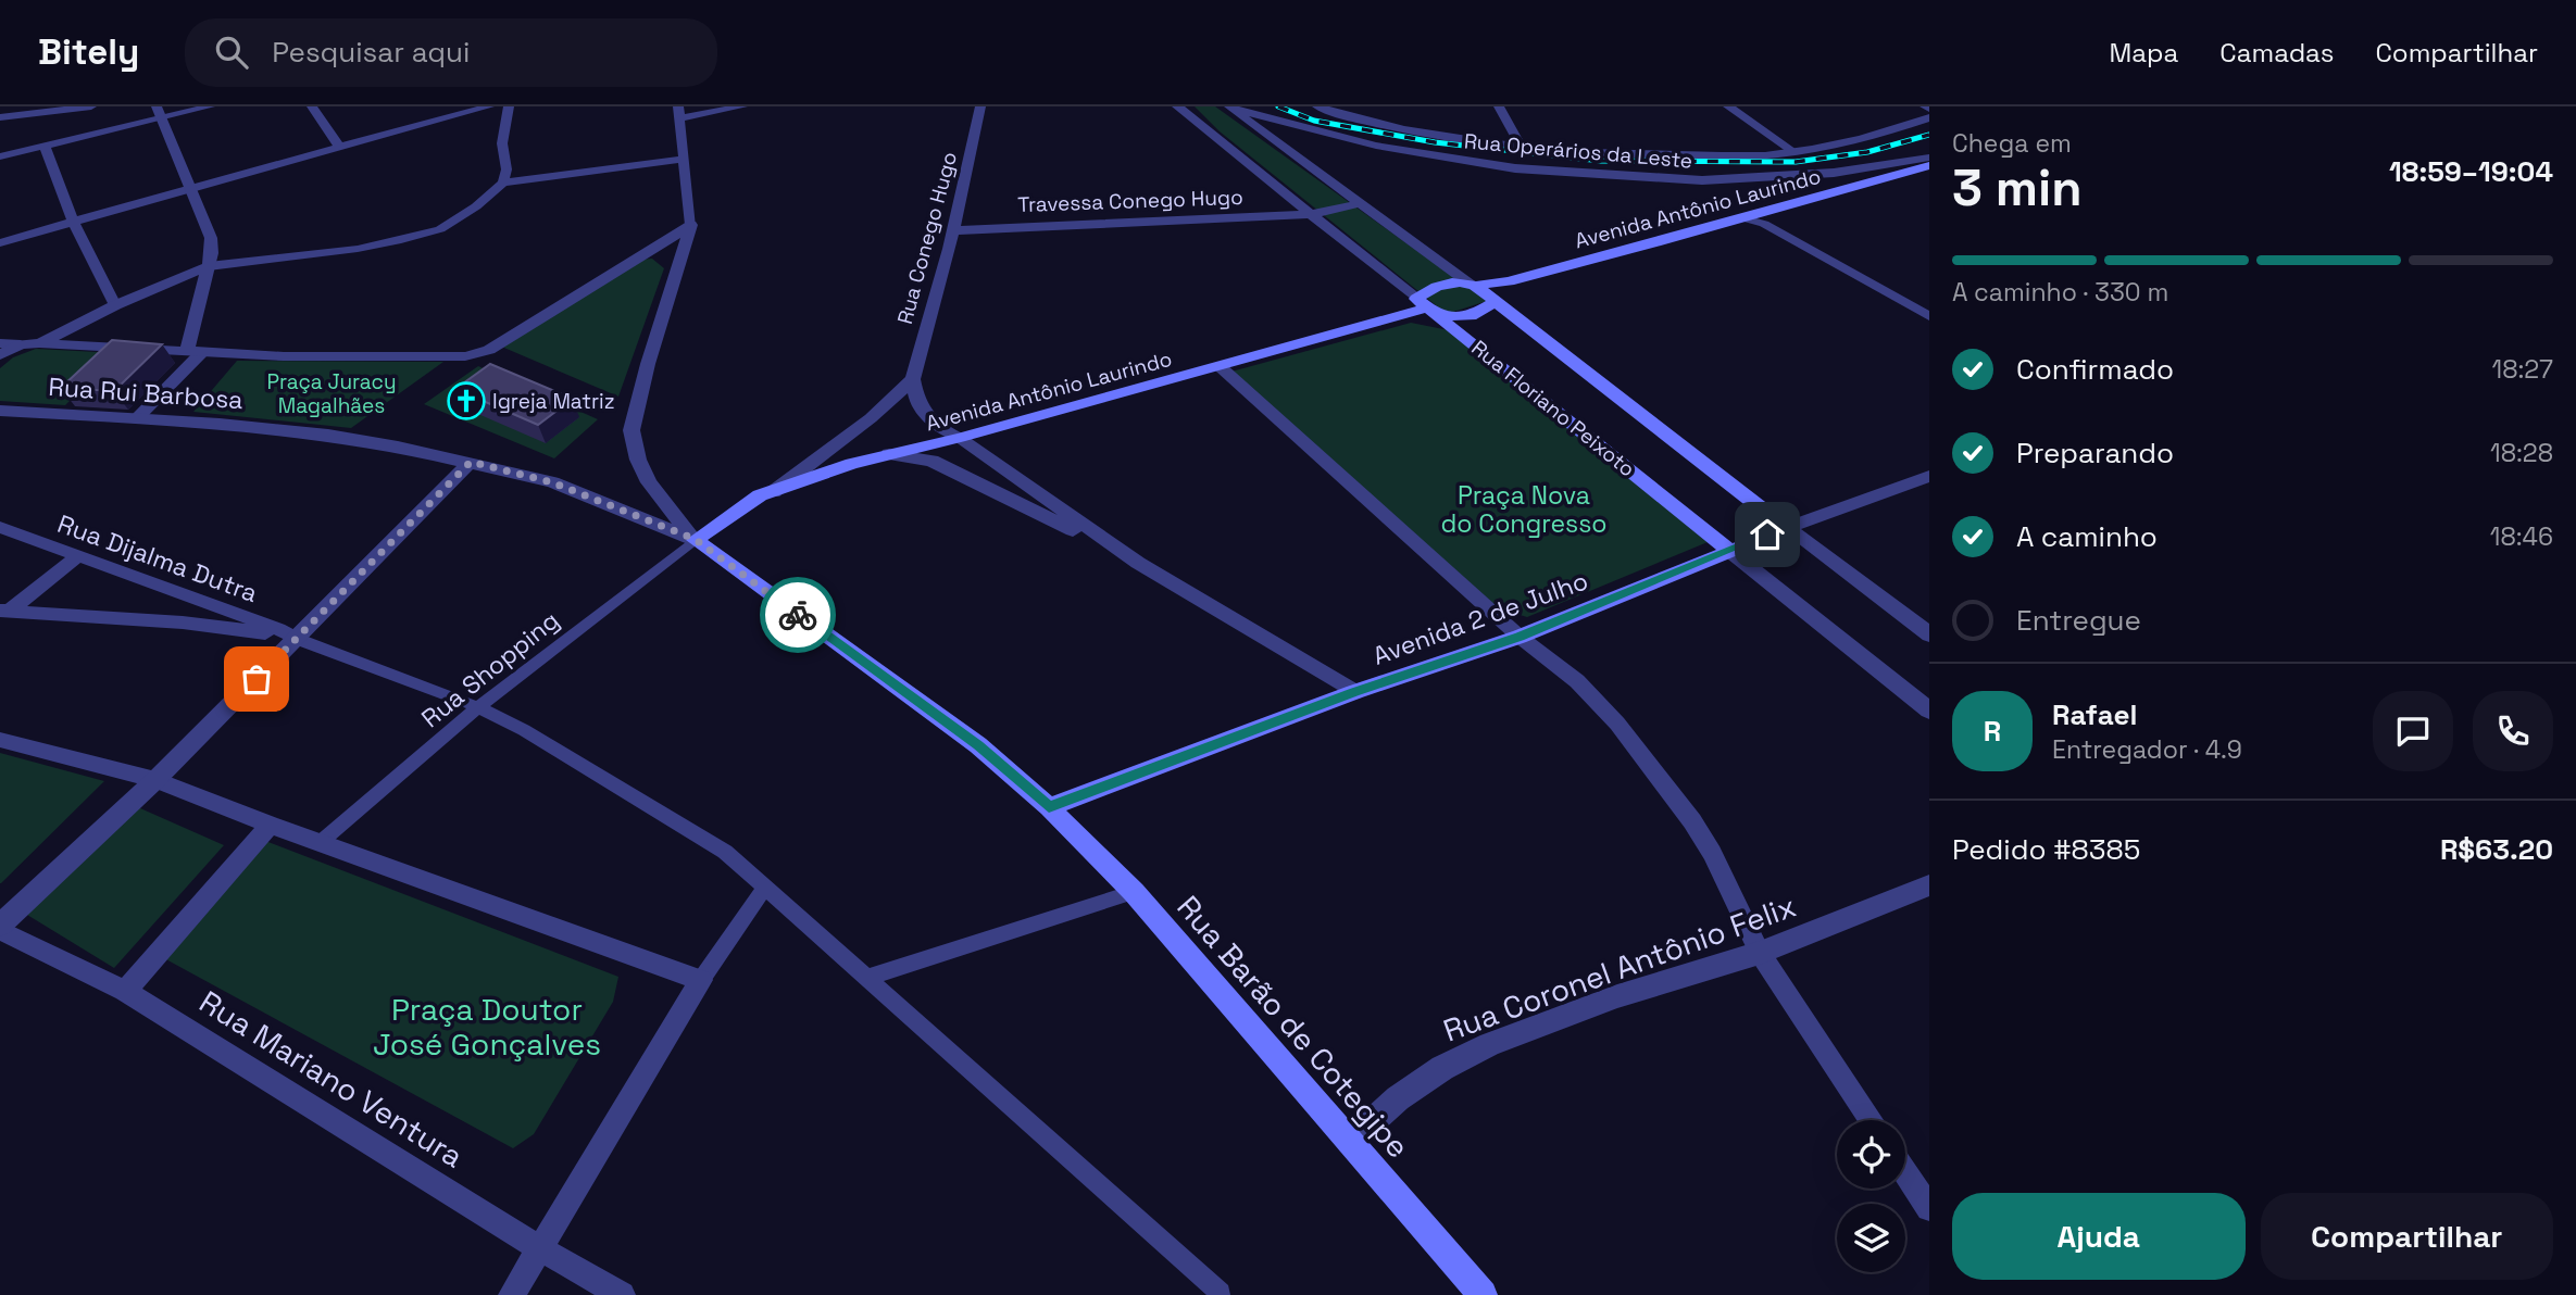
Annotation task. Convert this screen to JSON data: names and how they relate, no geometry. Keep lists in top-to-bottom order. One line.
{"streets":{"main road":["Avenida Antônio Laurindo","Rua Rui Barbosa","Rua Floriano Peixoto","Avenida 2 de Julho","Rua Barão de Cotegipe"],"street":["Rua Operários da Leste","Travessa Conego Hugo","Rua Conego Hugo","Rua Dijalma Dutra","Rua Shopping","Rua Coronel Antônio Felix","Rua Mariano Ventura"]},"crossings":[["Rua Operários da Leste","Rua Floriano Peixoto"],["Travessa Conego Hugo","Rua Conego Hugo"],["Travessa Conego Hugo","Rua Floriano Peixoto"],["Avenida Antônio Laurindo","Rua Rui Barbosa"],["Avenida Antônio Laurindo","Rua Floriano Peixoto"],["Avenida Antônio Laurindo","Rua Shopping"],["Rua Rui Barbosa","Avenida 2 de Julho"],["Rua Rui Barbosa","Rua Shopping"],["Rua Rui Barbosa","Rua Barão de Cotegipe"],["Rua Floriano Peixoto","Avenida 2 de Julho"],["Avenida 2 de Julho","Rua Barão de Cotegipe"],["Rua Coronel Antônio Felix","Rua Barão de Cotegipe"]],"parks":["Praça Juracy Magalhães","Praça Nova do Congresso","Praça Doutor José Gonçalves"],"places":{"church":["Igreja Matriz"]},"page":{"header":"Bitely","search":"Pesquisar aqui","nav":["Mapa","Camadas","Compartilhar"],"heading":["3 min","Chega em","18:59–19:04"],"panel":["Rafael","Entregador · 4.9","Pedido #8385","R$63.20"],"bar":"A caminho · 330 m","list":[["Confirmado","18:27"],["Preparando","18:28"],["A caminho","18:46"],"Entregue"],"round":"R","buttons":["Ajuda","Compartilhar"]}}
